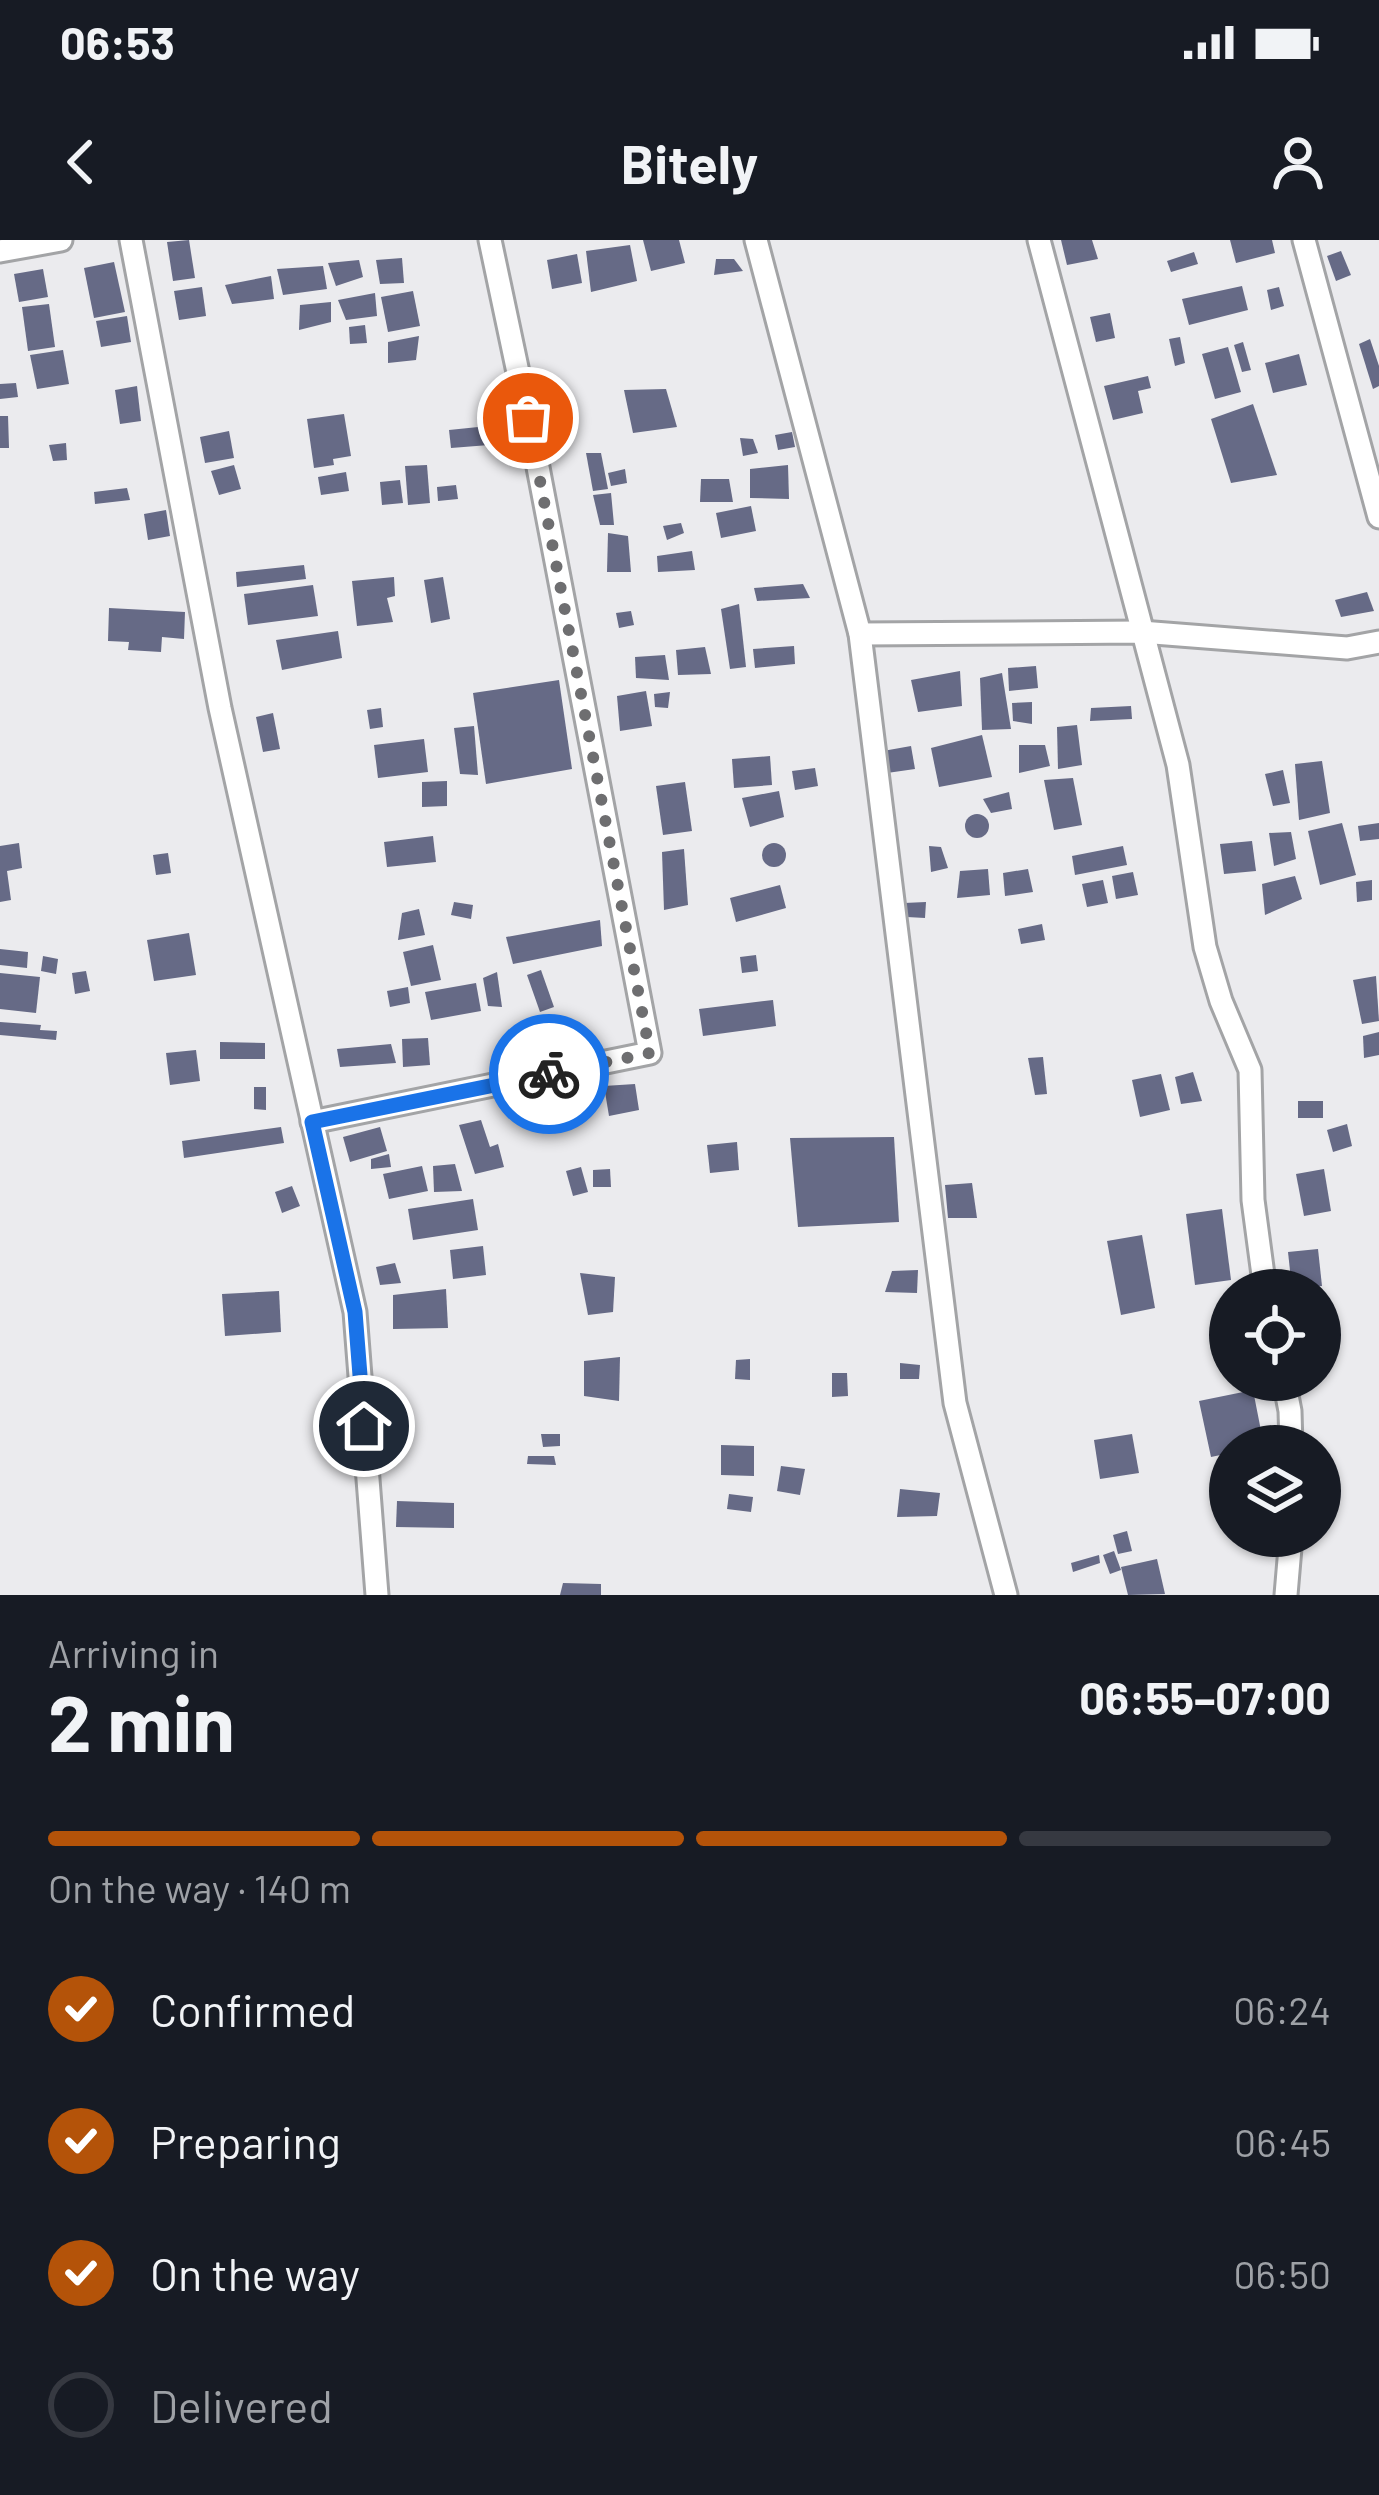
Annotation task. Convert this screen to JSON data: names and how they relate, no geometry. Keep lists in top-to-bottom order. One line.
{"page":{"status":"06:53","header":"Bitely","heading":["2 min","Arriving in","06:55–07:00"],"bar":"On the way · 140 m","list":[["Confirmed","06:24"],["Preparing","06:45"],["On the way","06:50"],"Delivered"]}}
